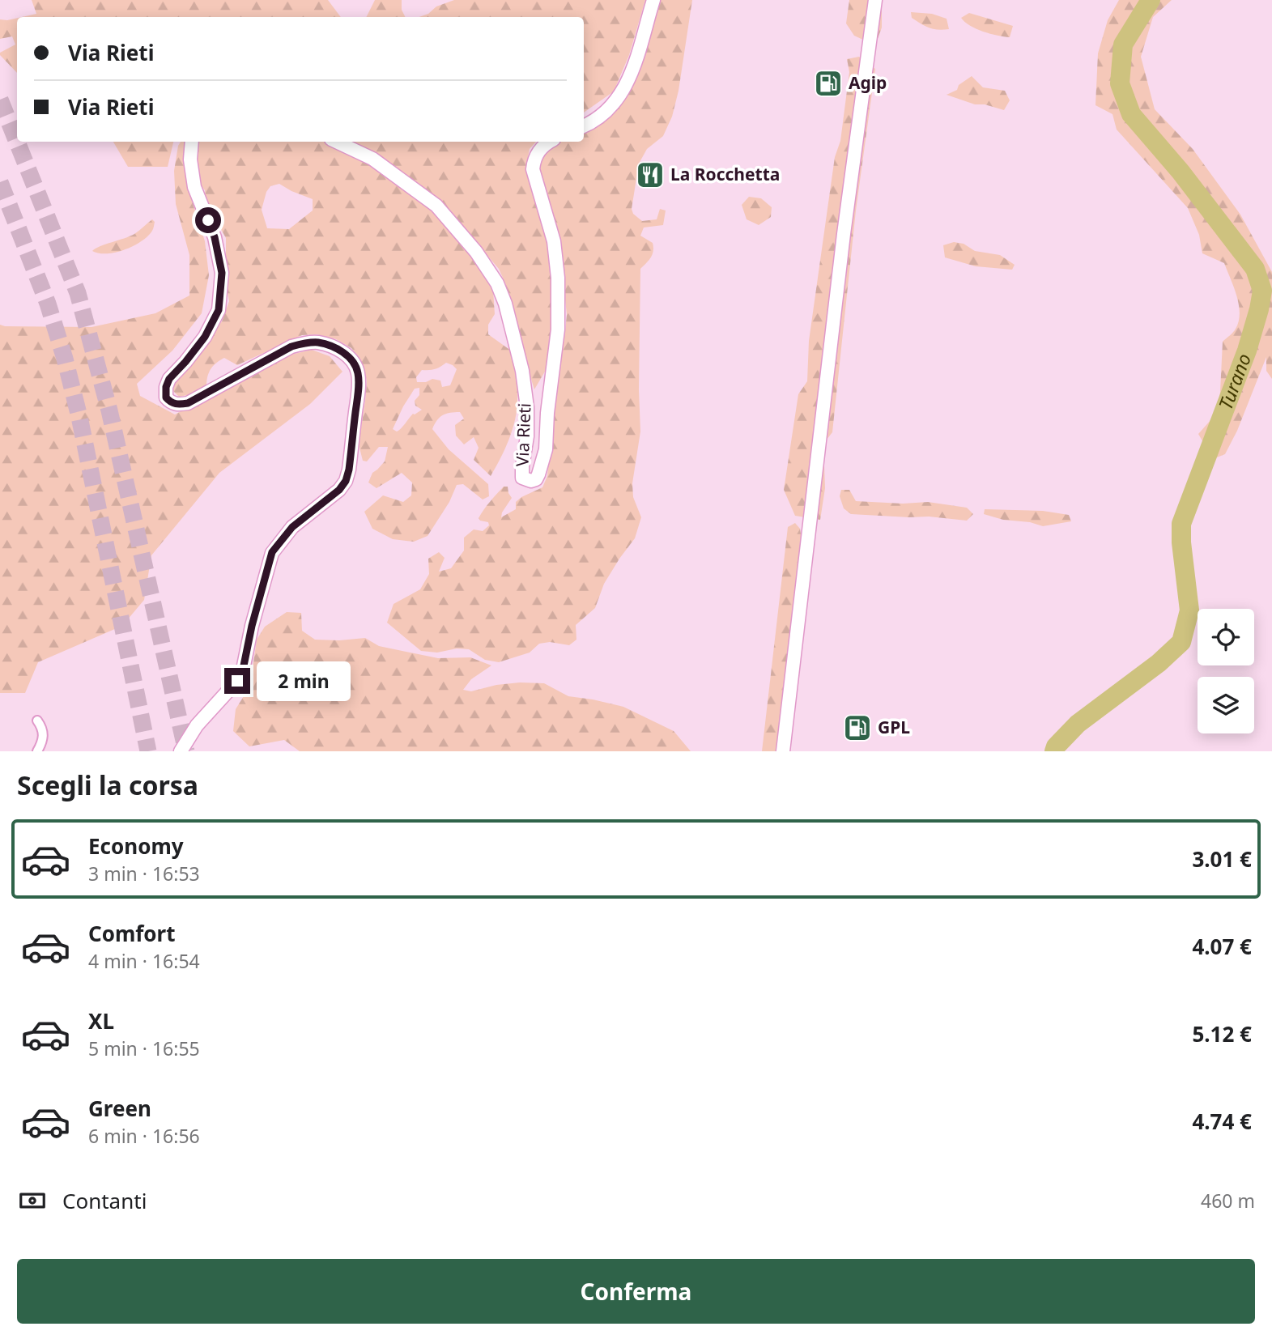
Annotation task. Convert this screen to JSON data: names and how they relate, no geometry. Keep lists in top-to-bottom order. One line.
{"streets":{"street":["Via Rieti"]},"water":["Turano"],"places":{"fuel station":["Agip","GPL"],"restaurant":["La Rocchetta"]},"page":{"banner":["Via Rieti","Via Rieti"],"bubble":"2 min","heading":"Scegli la corsa","list":[{"name":"Economy","note":"3 min · 16:53","value":"3.01 €"},{"name":"Comfort","note":"4 min · 16:54","value":"4.07 €"},{"name":"XL","note":"5 min · 16:55","value":"5.12 €"},{"name":"Green","note":"6 min · 16:56","value":"4.74 €"}],"pay":["Contanti","460 m"],"buttons":"Conferma"}}
